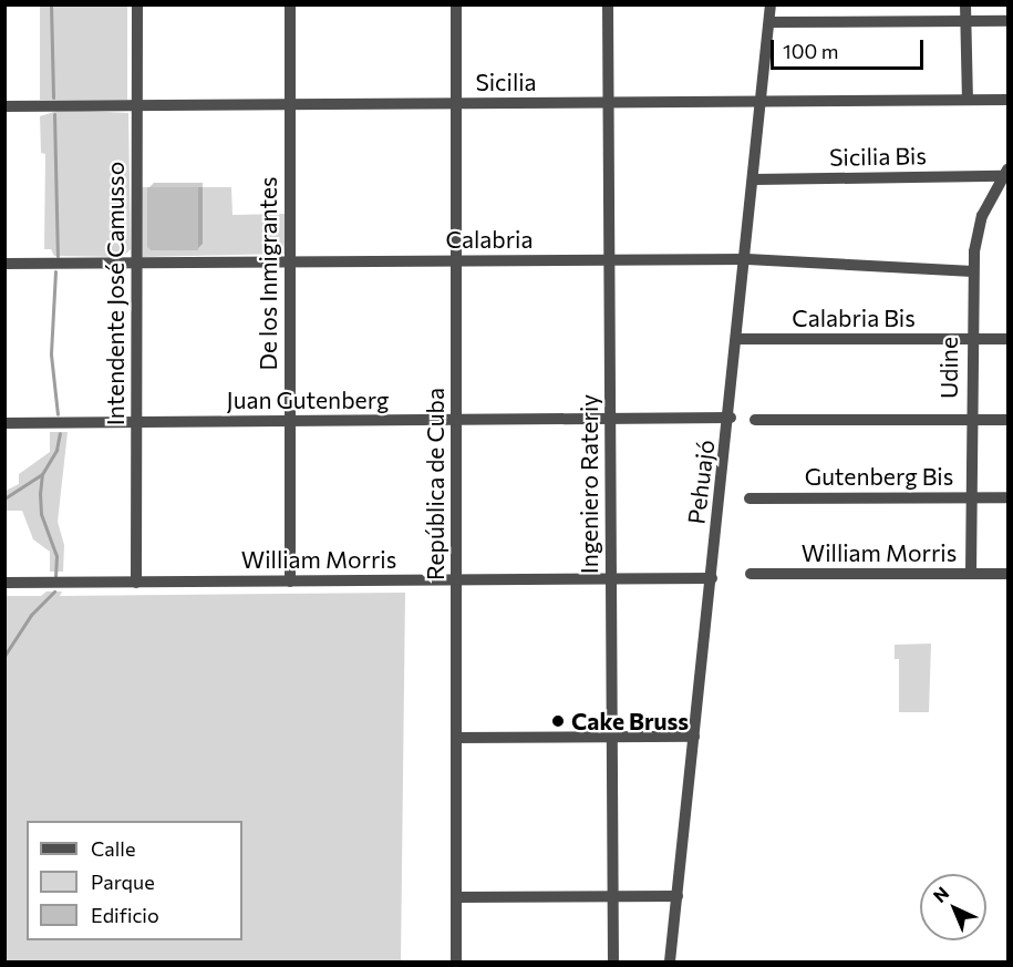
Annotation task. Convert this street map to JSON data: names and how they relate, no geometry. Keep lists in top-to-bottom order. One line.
{"streets":{"street":["Sicilia","Sicilia Bis","Calabria","De los Inmigrantes","Intendente José Camusso","Calabria Bis","Udine","Juan Gutenberg","Gutenberg Bis","Pehuajó","República de Cuba","Ingeniero Rateriy","William Morris"]},"crossings":[["Sicilia","De los Inmigrantes"],["Sicilia","Intendente José Camusso"],["Sicilia","Pehuajó"],["Sicilia","República de Cuba"],["Sicilia","Ingeniero Rateriy"],["Sicilia Bis","Udine"],["Sicilia Bis","Pehuajó"],["Calabria","De los Inmigrantes"],["Calabria","Intendente José Camusso"],["Calabria","Udine"],["Calabria","Pehuajó"],["Calabria","República de Cuba"],["Calabria","Ingeniero Rateriy"],["De los Inmigrantes","Juan Gutenberg"],["De los Inmigrantes","William Morris"],["Intendente José Camusso","Juan Gutenberg"],["Intendente José Camusso","William Morris"],["Calabria Bis","Udine"],["Calabria Bis","Pehuajó"],["Udine","Gutenberg Bis"],["Udine","William Morris"],["Juan Gutenberg","Pehuajó"],["Juan Gutenberg","República de Cuba"],["Juan Gutenberg","Ingeniero Rateriy"],["Pehuajó","William Morris"],["República de Cuba","William Morris"],["Ingeniero Rateriy","William Morris"]],"places":["Cake Bruss"],"legend":["Calle","Parque","Edificio"],"scale_bar":"100 m","north":"top left"}
